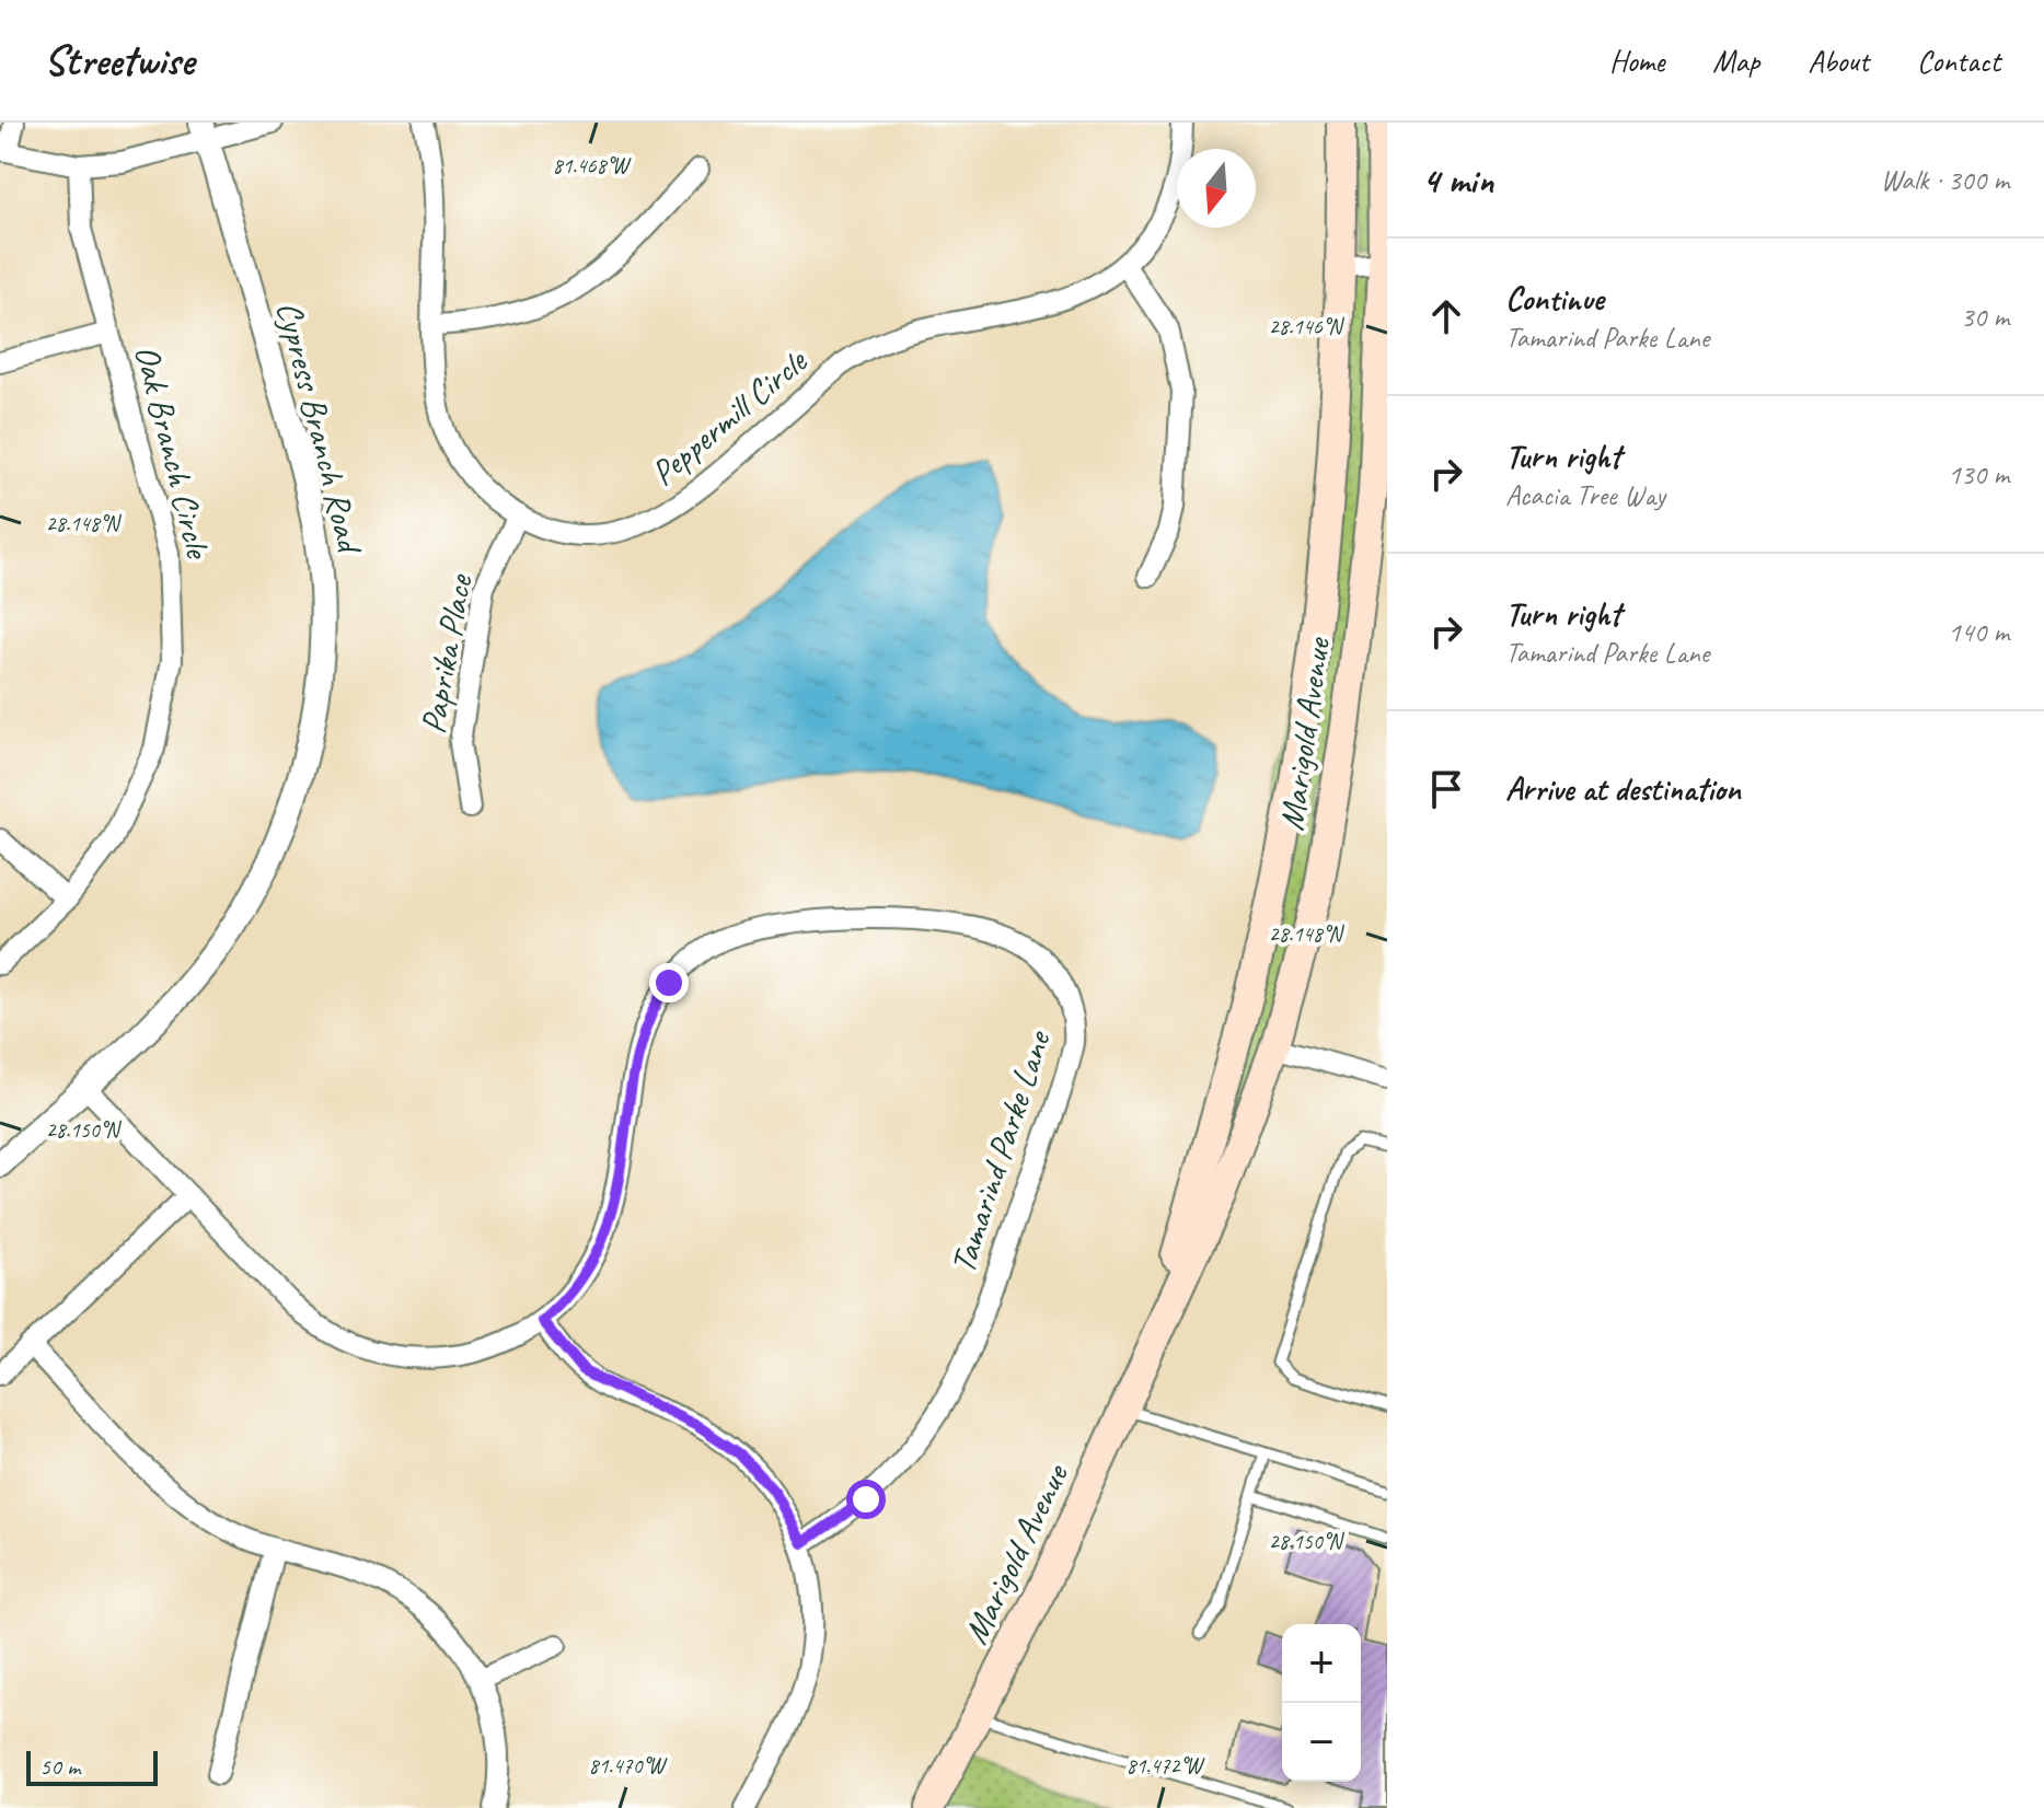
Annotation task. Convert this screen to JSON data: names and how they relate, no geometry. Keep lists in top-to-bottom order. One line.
{"streets":{"main road":["Marigold Avenue"],"street":["Peppermill Circle","Cypress Branch Road","Oak Branch Circle","Paprika Place","Tamarind Parke Lane"]},"crossings":[["Peppermill Circle","Paprika Place"],["Cypress Branch Road","Tamarind Parke Lane"]],"scale_bar":"50 m","north":"bottom","page":{"header":"Streetwise","nav":["Home","Map","About","Contact"],"heading":["4 min","Walk · 300 m"],"list":[["Continue","Tamarind Parke Lane","30 m"],["Turn right","Acacia Tree Way","130 m"],["Turn right","Tamarind Parke Lane","140 m"],"Arrive at destination"],"map_buttons":["+","−"],"scale":"50 m"},"coordinates":["81.468°W","28.146°N","28.148°N","28.150°N","81.470°W","81.472°W"]}
